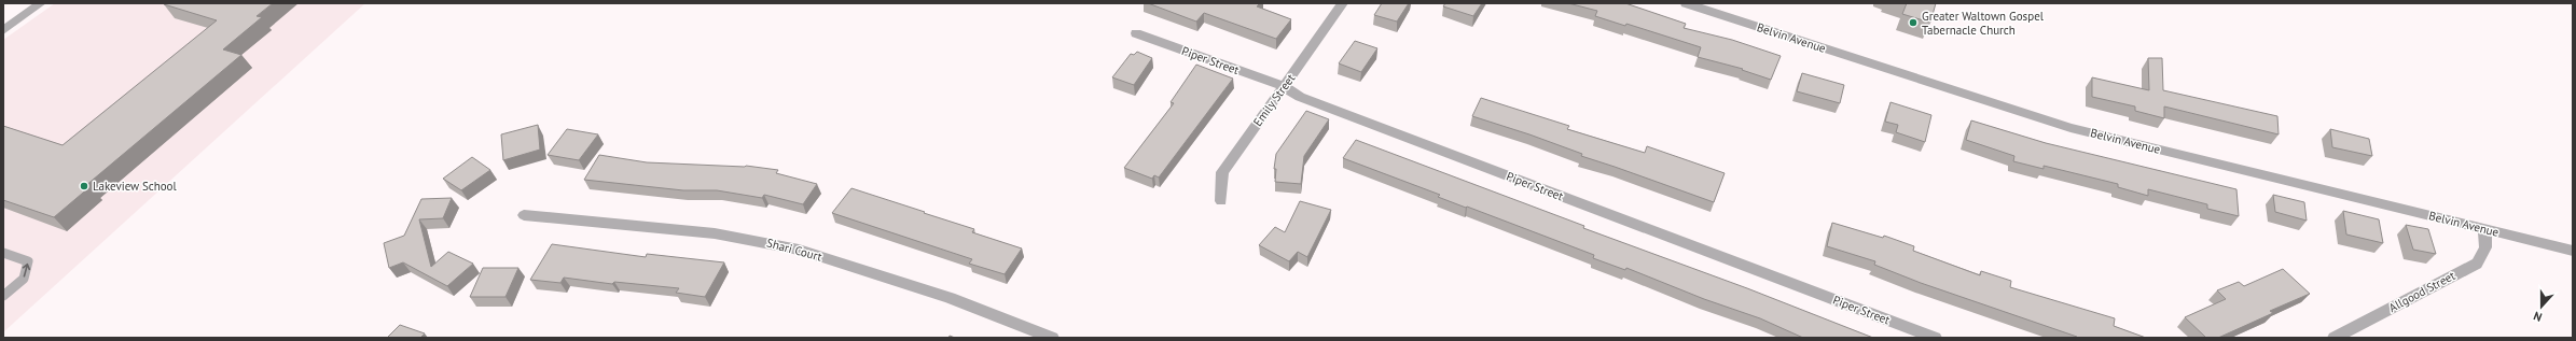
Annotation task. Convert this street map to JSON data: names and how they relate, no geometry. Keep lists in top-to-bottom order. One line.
{"streets":{"street":["Belvin Avenue","Piper Street","Emily Street","Shari Court","Allgood Street"]},"crossings":[["Belvin Avenue","Allgood Street"],["Piper Street","Emily Street"]],"places":["Greater Waltown Gospel Tabernacle Church","Lakeview School"],"north":"bottom"}
